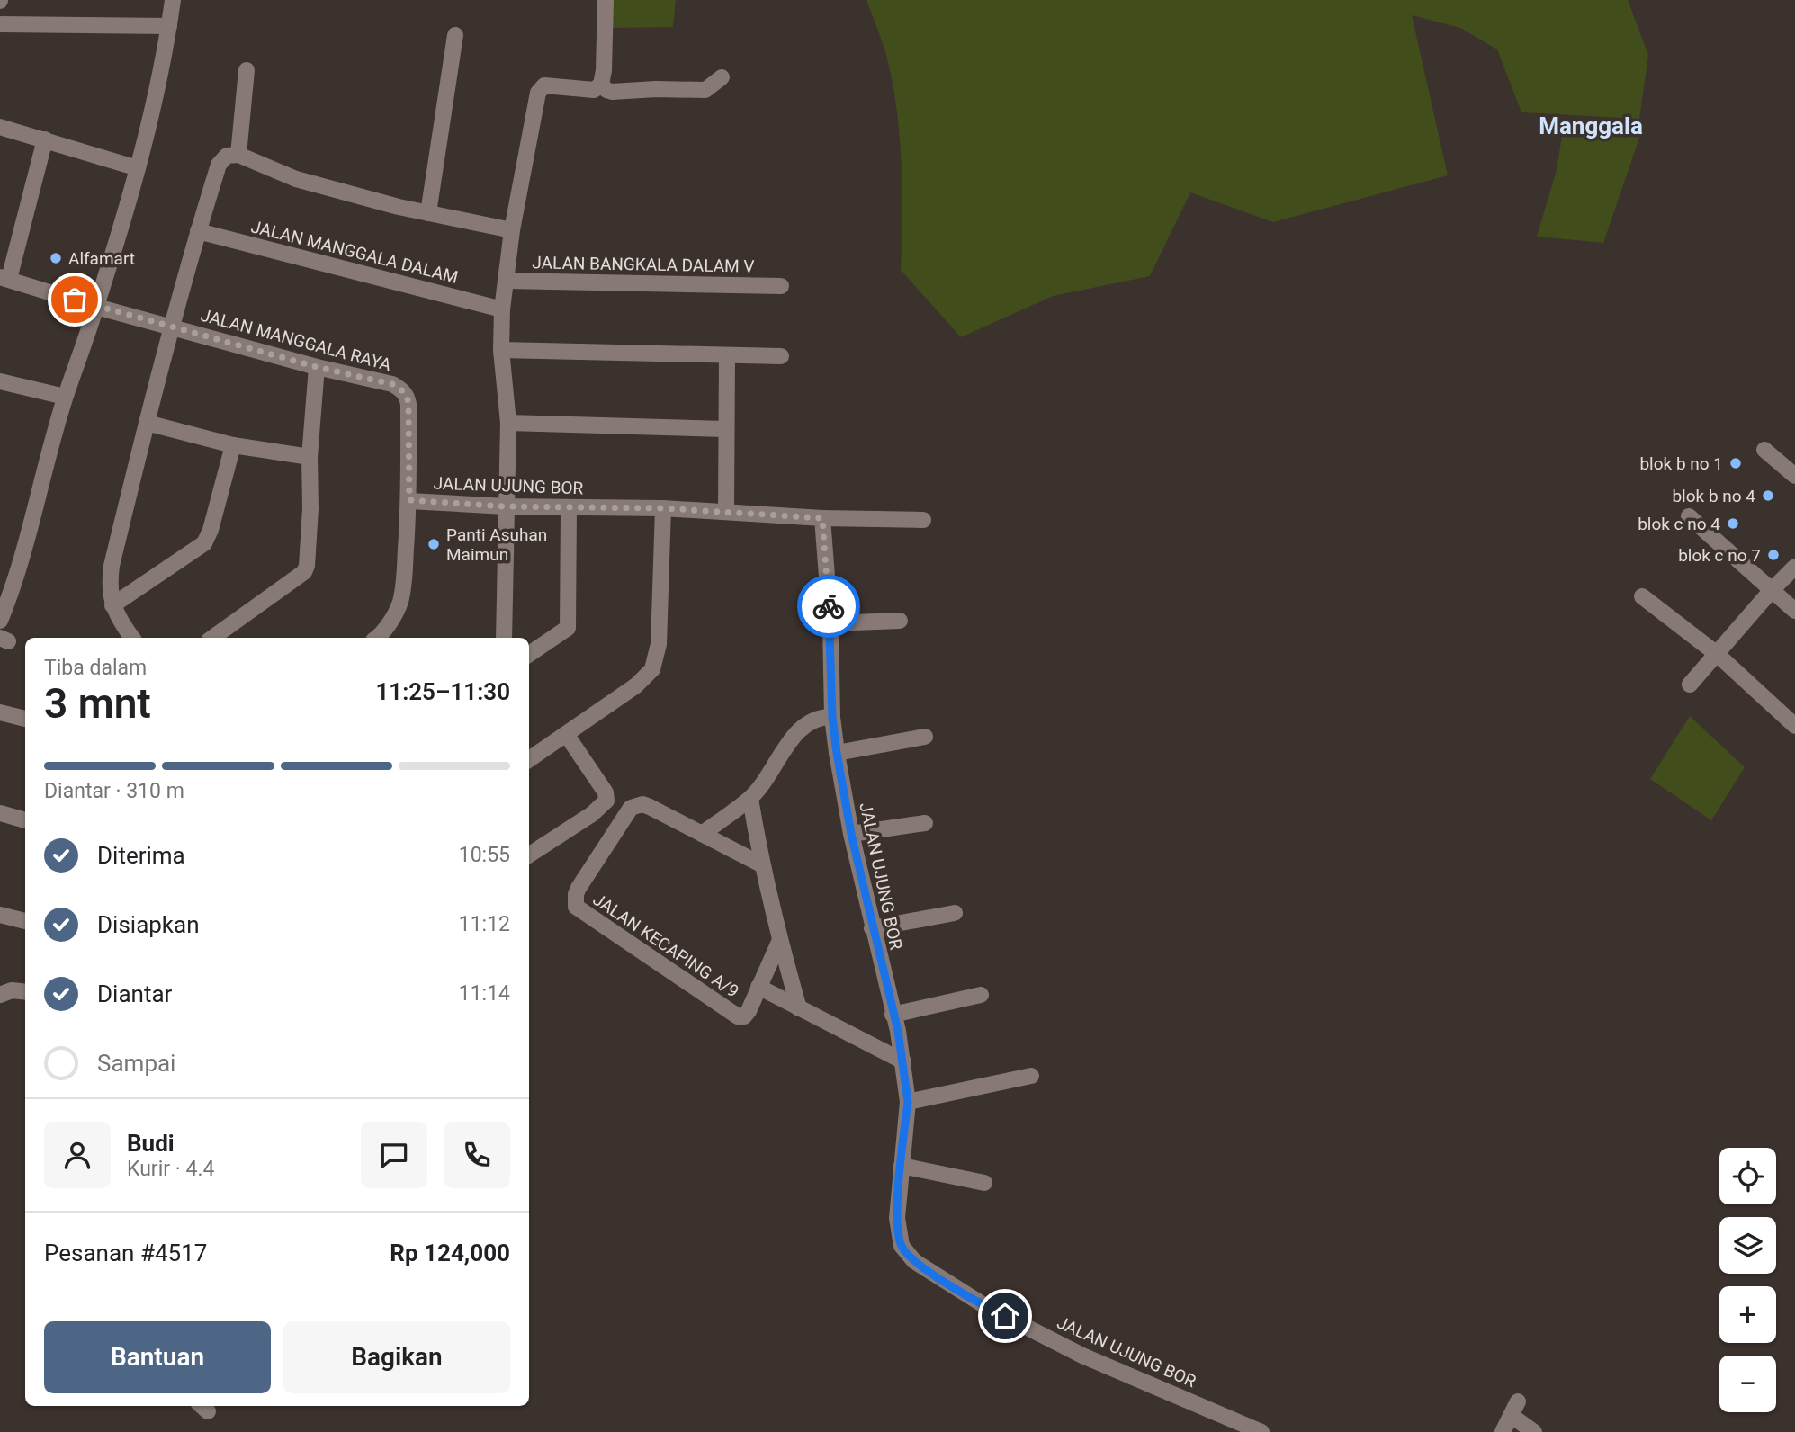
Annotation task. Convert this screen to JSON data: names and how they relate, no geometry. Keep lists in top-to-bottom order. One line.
{"streets":{"street":["JALAN MANGGALA DALAM","JALAN BANGKALA DALAM V","JALAN MANGGALA RAYA","JALAN UJUNG BOR","JALAN KECAPING A/9"]},"crossings":[["JALAN MANGGALA RAYA","JALAN UJUNG BOR"],["JALAN UJUNG BOR","JALAN KECAPING A/9"]],"districts":["Manggala"],"places":["Alfamart","blok b no 1","blok b no 4","blok c no 4","Panti Asuhan Maimun","blok c no 7"],"page":{"heading":["3 mnt","Tiba dalam","11:25–11:30"],"panel":["Budi","Kurir · 4.4","Pesanan #4517","Rp 124,000"],"bar":"Diantar · 310 m","list":[["Diterima","10:55"],["Disiapkan","11:12"],["Diantar","11:14"],"Sampai"],"map_buttons":["+","−"],"buttons":["Bantuan","Bagikan"]}}
